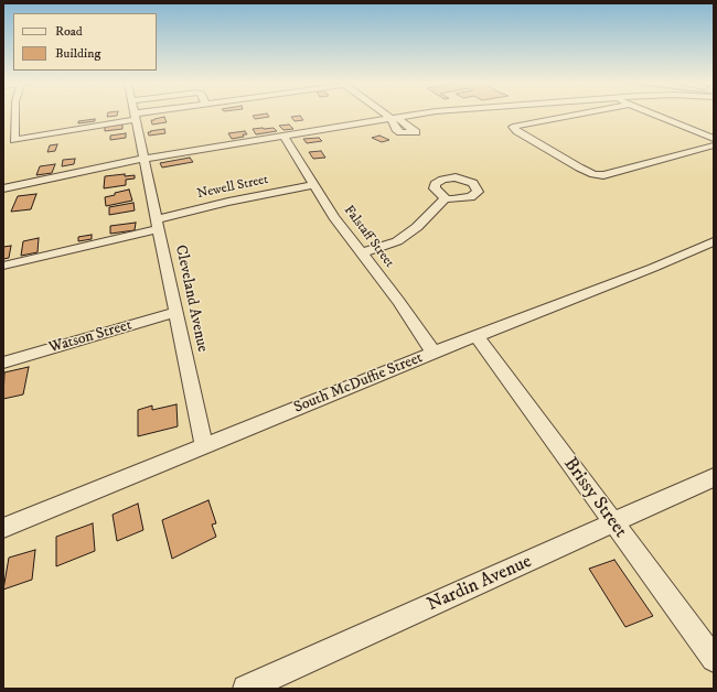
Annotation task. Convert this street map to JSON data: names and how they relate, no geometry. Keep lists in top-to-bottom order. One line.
{"streets":{"street":["Newell Street","Falstaff Street","Cleveland Avenue","Watson Street","South McDuffie Street","Brissy Street","Nardin Avenue"]},"crossings":[["Newell Street","Falstaff Street"],["Newell Street","Cleveland Avenue"],["Falstaff Street","South McDuffie Street"],["Cleveland Avenue","Watson Street"],["Cleveland Avenue","South McDuffie Street"],["South McDuffie Street","Brissy Street"],["Brissy Street","Nardin Avenue"]],"legend":["Road","Building"]}
